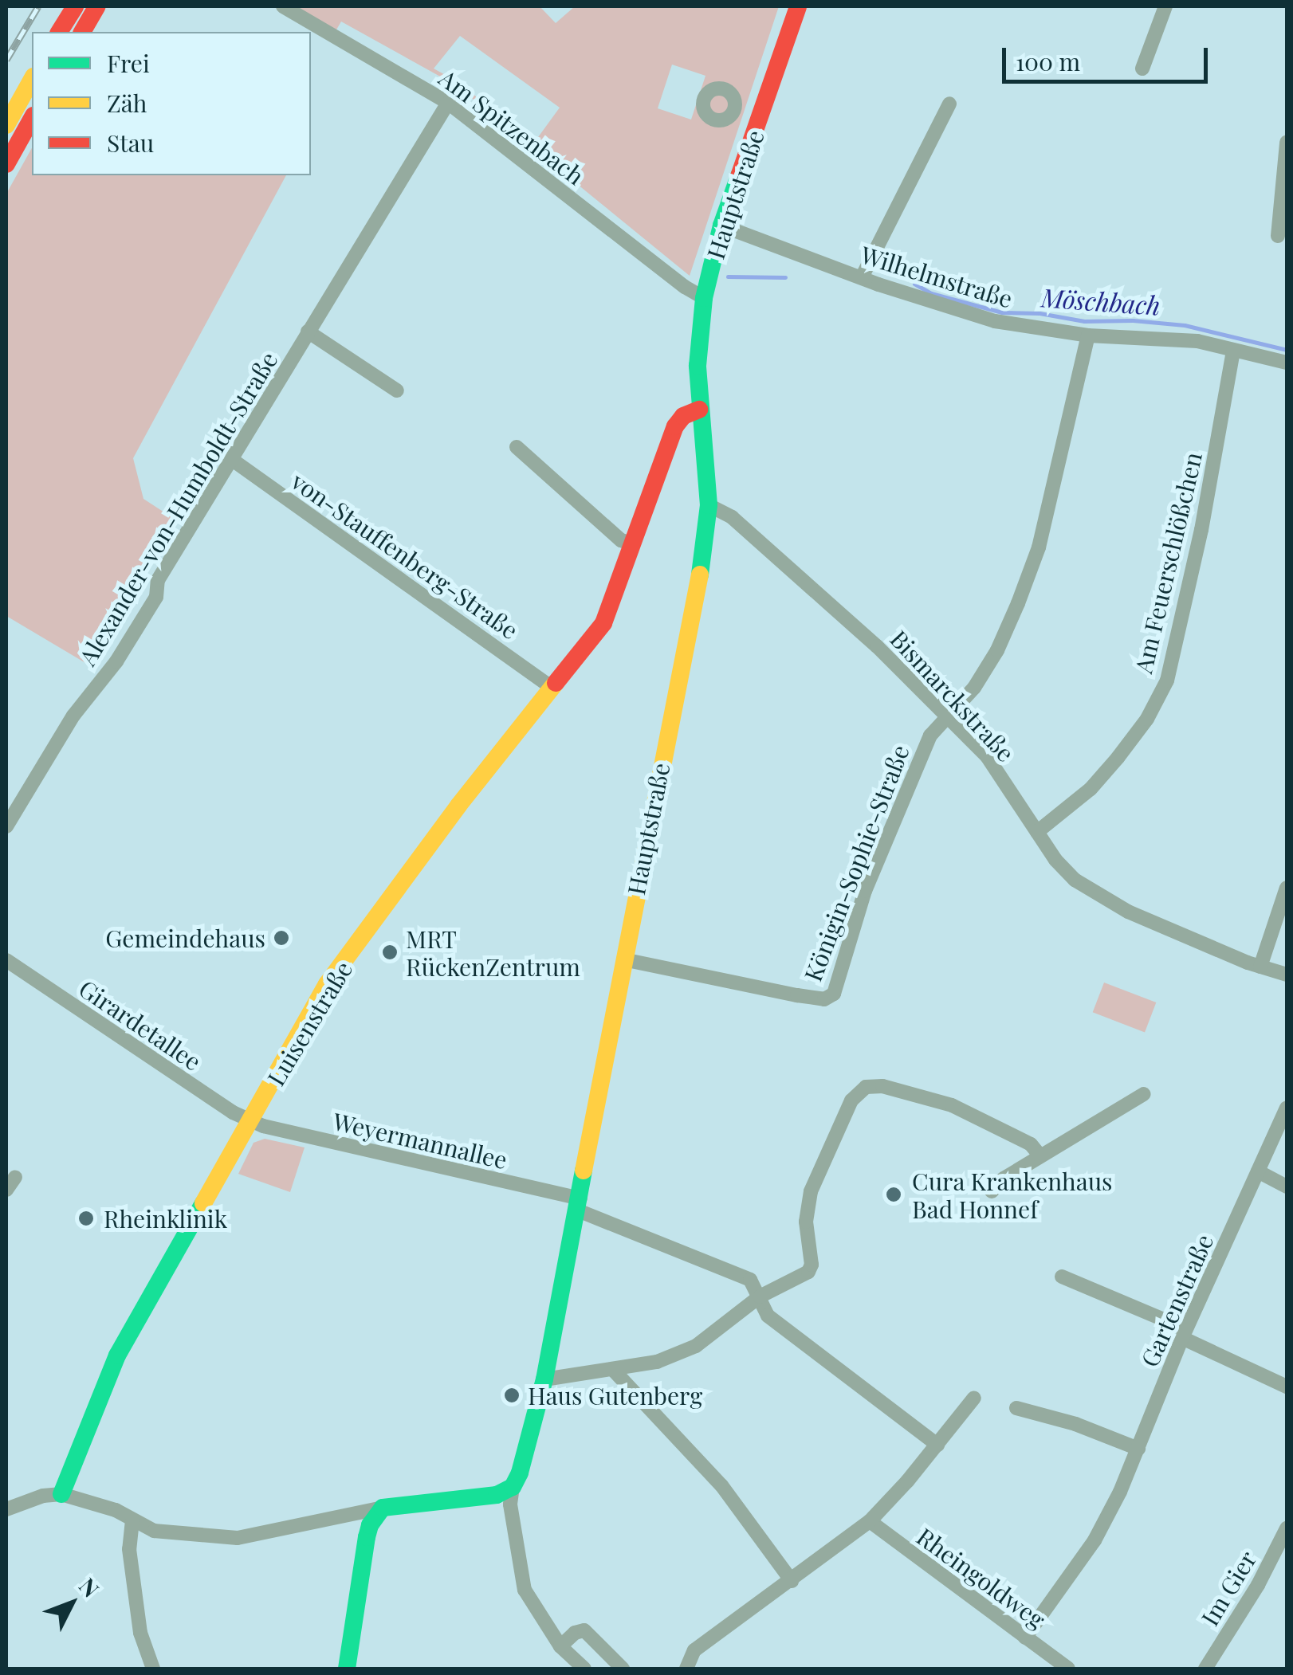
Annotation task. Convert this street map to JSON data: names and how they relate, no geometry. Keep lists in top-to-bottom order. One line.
{"streets":{"main road":["Hauptstraße","Luisenstraße"],"street":["Am Spitzenbach","Wilhelmstraße","Alexander-von-Humboldt-Straße","von-Stauffenberg-Straße","Am Feuerschlößchen","Bismarckstraße","Königin-Sophie-Straße","Girardetallee","Weyermannallee","Gartenstraße","Rheingoldweg","Im Gier"]},"crossings":[["Am Spitzenbach","Hauptstraße"],["Am Spitzenbach","Alexander-von-Humboldt-Straße"],["Hauptstraße","Wilhelmstraße"],["Hauptstraße","Bismarckstraße"],["Hauptstraße","Königin-Sophie-Straße"],["Hauptstraße","Luisenstraße"],["Hauptstraße","Weyermannallee"],["Wilhelmstraße","Am Feuerschlößchen"],["Wilhelmstraße","Königin-Sophie-Straße"],["Alexander-von-Humboldt-Straße","von-Stauffenberg-Straße"],["von-Stauffenberg-Straße","Luisenstraße"],["Am Feuerschlößchen","Bismarckstraße"],["Bismarckstraße","Königin-Sophie-Straße"],["Luisenstraße","Girardetallee"],["Luisenstraße","Weyermannallee"],["Girardetallee","Weyermannallee"],["Gartenstraße","Rheingoldweg"]],"water":["Möschbach"],"places":["Gemeindehaus","MRT RückenZentrum","Cura Krankenhaus Bad Honnef","Rheinklinik","Haus Gutenberg"],"legend":["Frei","Zäh","Stau"],"scale_bar":"100 m","north":"top right"}
